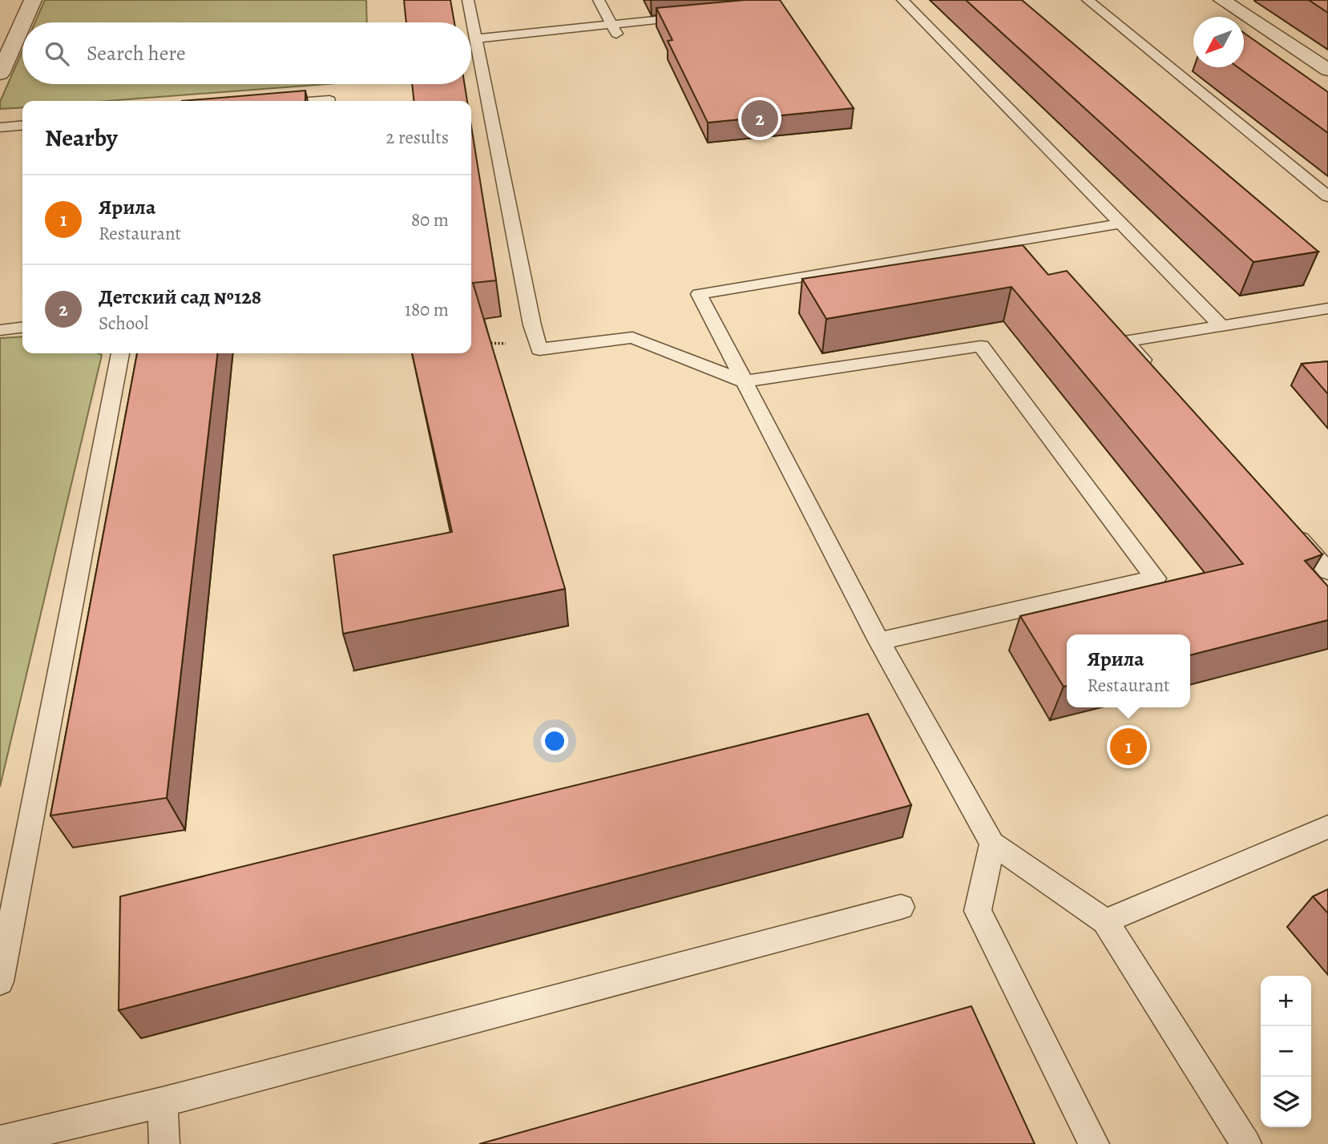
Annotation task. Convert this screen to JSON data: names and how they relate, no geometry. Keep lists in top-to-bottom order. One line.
{"north":"bottom left","page":{"search":"Search here","pins":["2","1"],"heading":["Nearby","2 results"],"list":[{"mark":"1","name":"Ярила","note":"Restaurant","value":"80 m"},{"mark":"2","name":"Детский сад №128","note":"School","value":"180 m"}],"popup":["Ярила","Restaurant"],"map_buttons":["+","−"]}}
